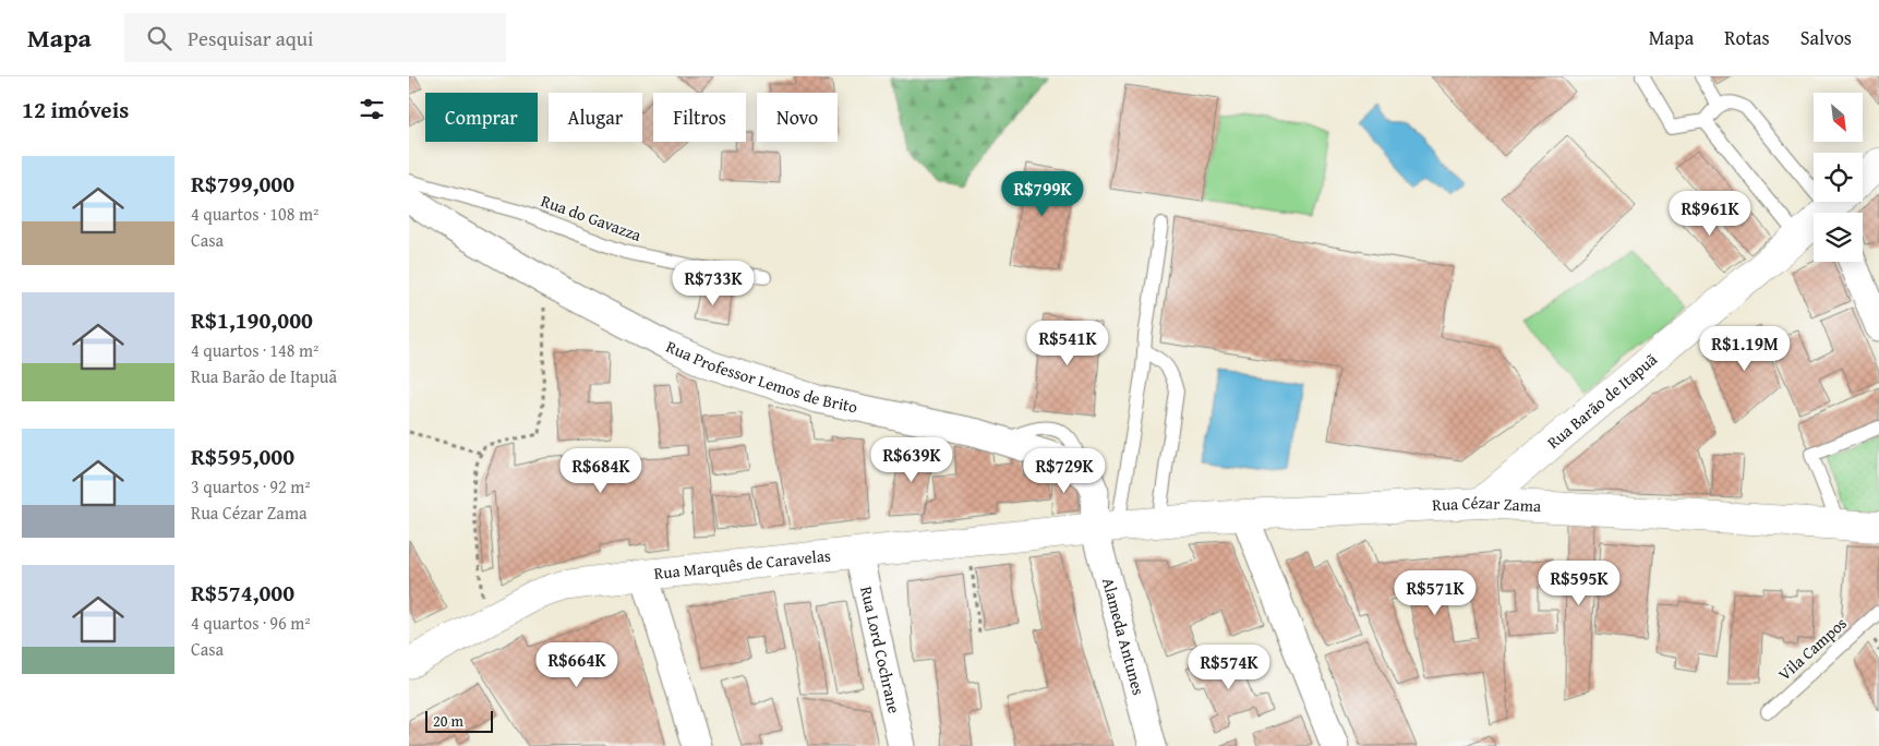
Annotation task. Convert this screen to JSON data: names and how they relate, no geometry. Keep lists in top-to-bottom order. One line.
{"streets":{"street":["Rua Professor Lemos de Brito","Rua Barão de Itapuã","Rua Cézar Zama","Rua Marquês de Caravelas","Alameda Antunes","Rua Lord Cochrane"],"lane":["Rua do Gavazza","Vila Campos"]},"crossings":[["Rua Professor Lemos de Brito","Rua Cézar Zama"],["Rua Professor Lemos de Brito","Rua Marquês de Caravelas"],["Rua Professor Lemos de Brito","Alameda Antunes"],["Rua Barão de Itapuã","Rua Cézar Zama"],["Rua Cézar Zama","Rua Marquês de Caravelas"],["Rua Cézar Zama","Alameda Antunes"],["Rua Marquês de Caravelas","Alameda Antunes"],["Rua Marquês de Caravelas","Rua Lord Cochrane"]],"scale_bar":"20 m","north":"bottom right","page":{"header":"Mapa","search":"Pesquisar aqui","nav":["Mapa","Rotas","Salvos"],"heading":"12 imóveis","chip":["Comprar","Alugar","Filtros","Novo"],"list":[{"name":"R$799,000","note":"4 quartos · 108 m² · Casa"},{"name":"R$1,190,000","note":"4 quartos · 148 m² · Rua Barão de Itapuã"},{"name":"R$595,000","note":"3 quartos · 92 m² · Rua Cézar Zama"},{"name":"R$574,000","note":"4 quartos · 96 m² · Casa"}],"price":["R$799K","R$961K","R$733K","R$541K","R$1.19M","R$639K","R$684K","R$729K","R$595K","R$571K","R$664K","R$574K"],"scale":"20 m"}}
